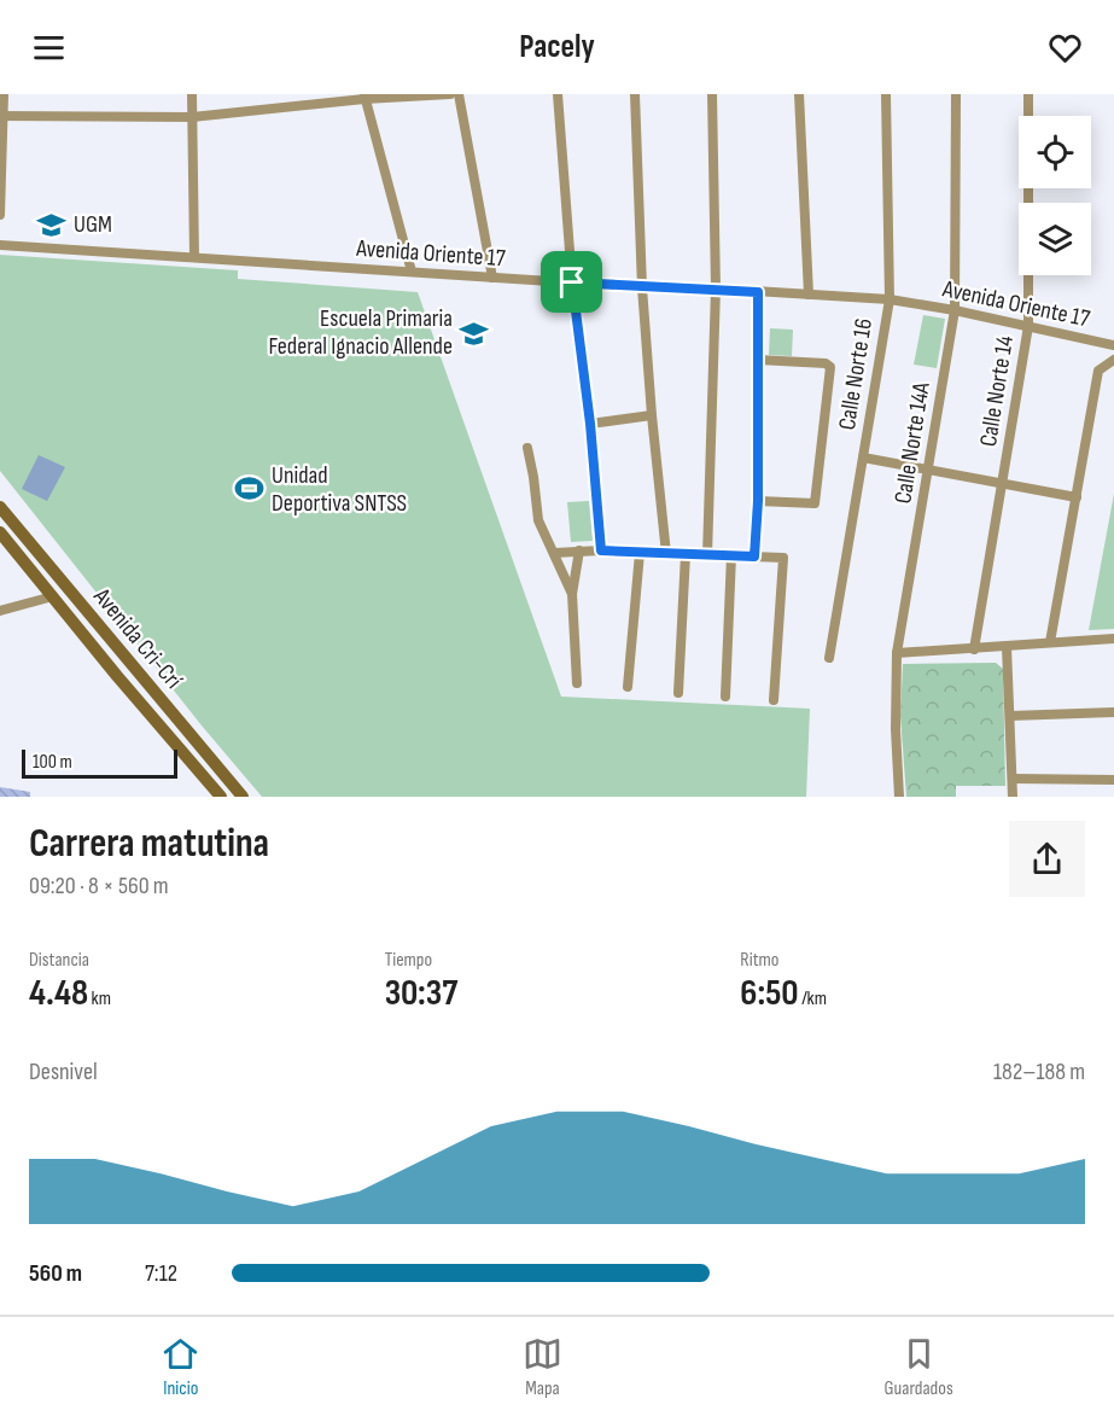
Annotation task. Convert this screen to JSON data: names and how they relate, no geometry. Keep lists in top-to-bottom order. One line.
{"streets":{"main road":["Avenida Cri-Crí"],"street":["Avenida Oriente 17","Calle Norte 16","Calle Norte 14","Calle Norte 14A"]},"crossings":[["Avenida Oriente 17","Calle Norte 16"],["Avenida Oriente 17","Calle Norte 14"],["Avenida Oriente 17","Calle Norte 14A"]],"places":{"school or university":["UGM","Escuela Primaria Federal Ignacio Allende"],"sports":["Unidad Deportiva SNTSS"]},"scale_bar":"100 m","page":{"header":"Pacely","scale":"100 m","heading":["Carrera matutina","09:20 · 8 × 560 m"],"stats":[["Distancia","4.48 km"],["Tiempo","30:37"],["Ritmo","6:50 /km"]],"chart":["Desnivel","182–188 m"],"list":[{"name":"560 m","note":"7:12"}],"tabs":["Inicio","Mapa","Guardados"]}}
